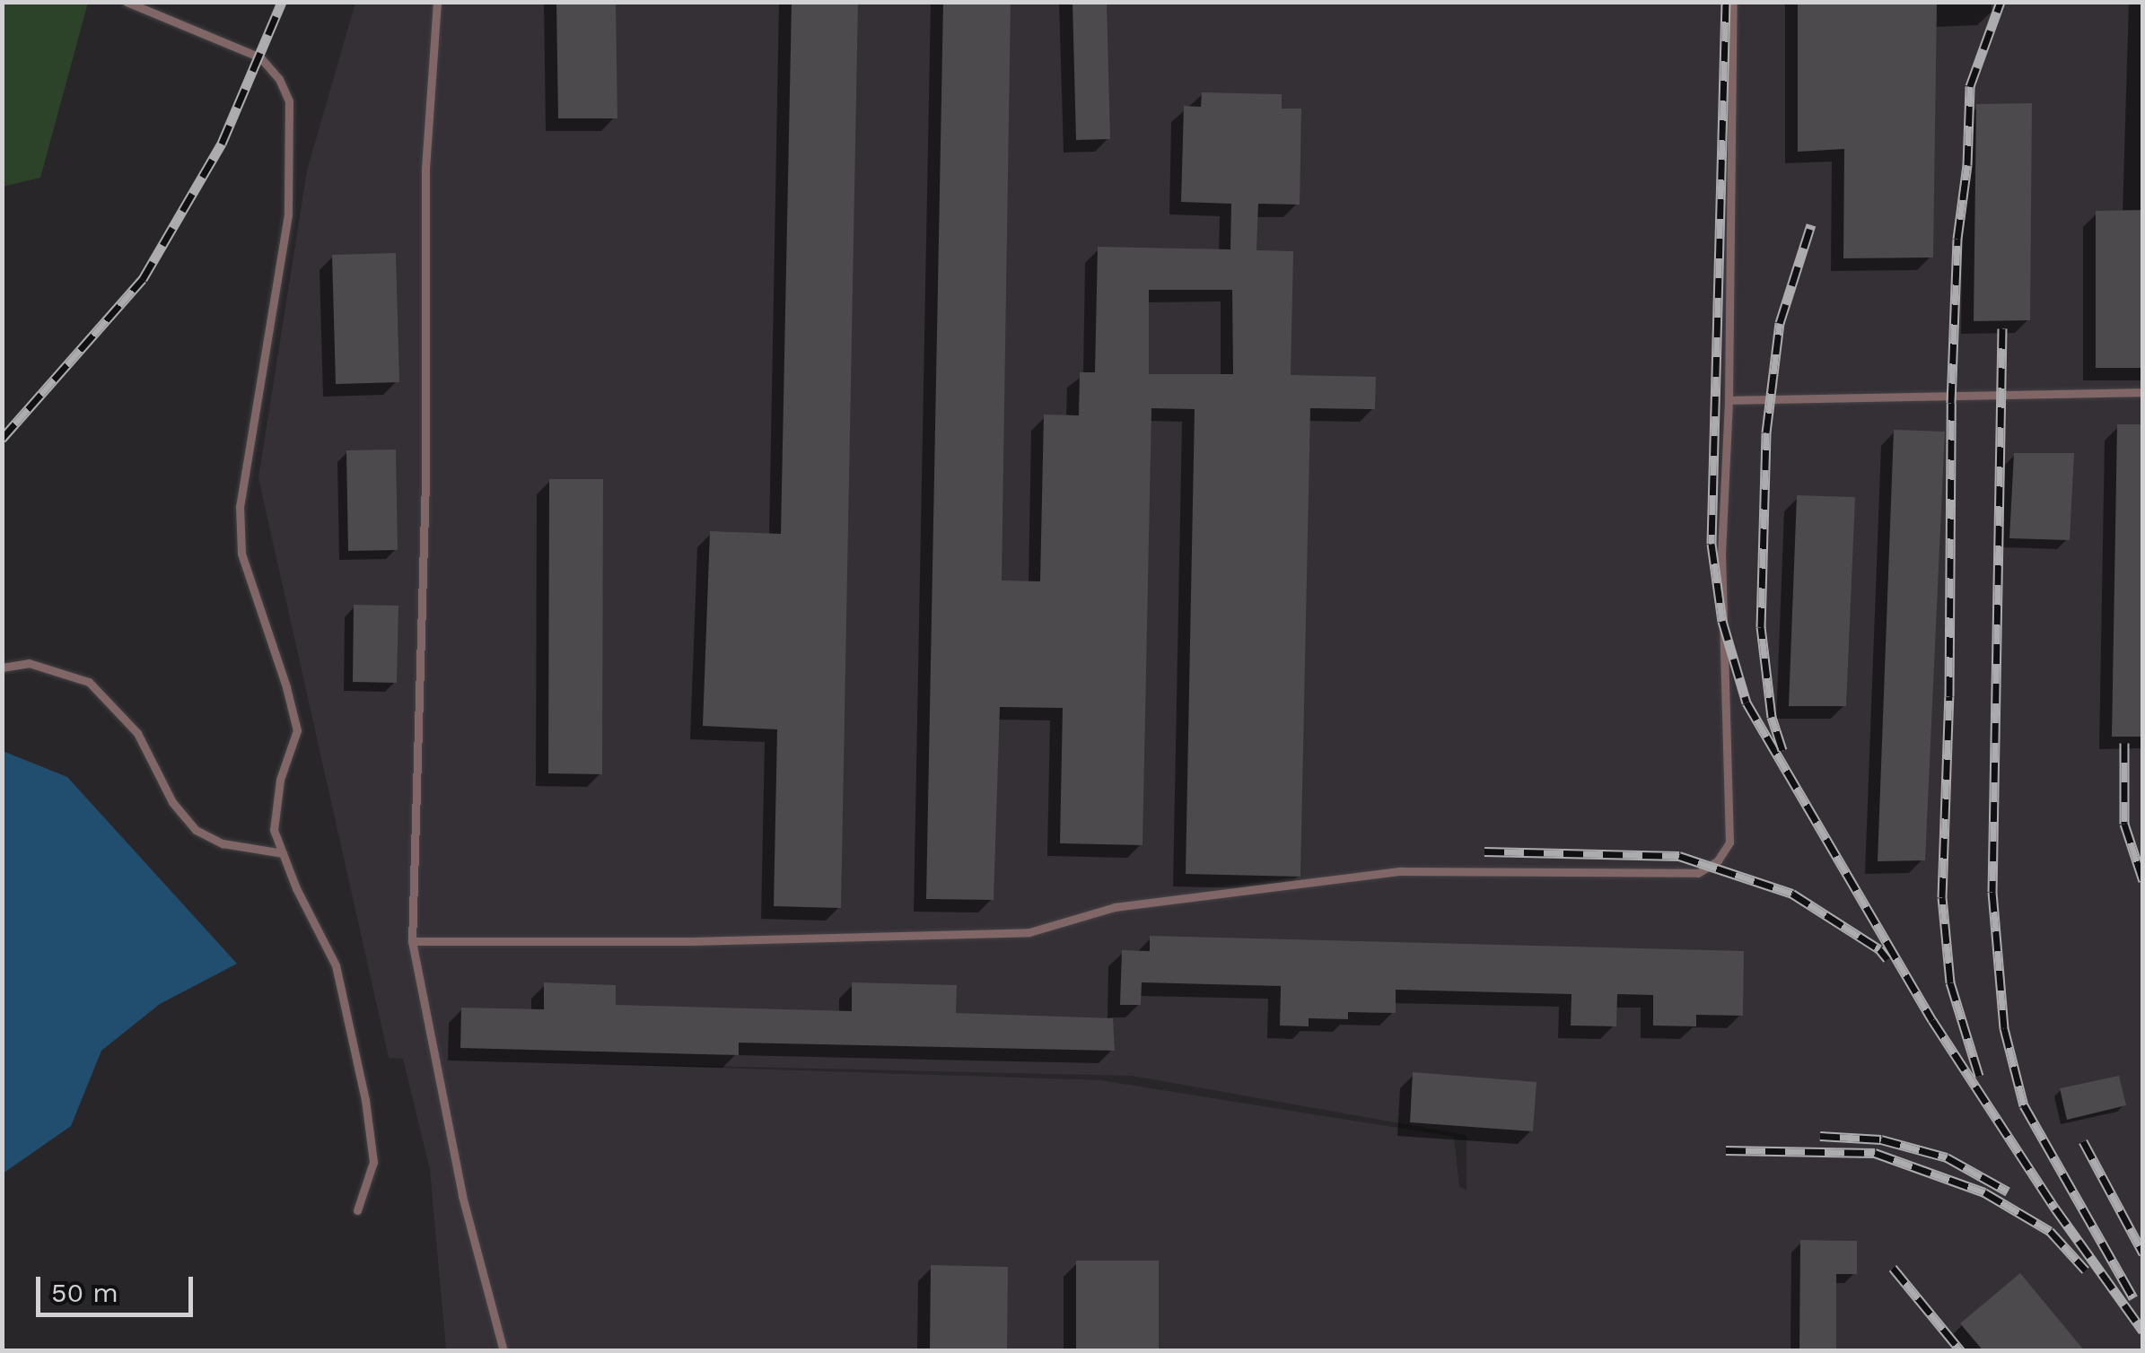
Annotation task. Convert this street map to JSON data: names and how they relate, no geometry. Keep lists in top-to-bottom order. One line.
{"scale_bar":"50 m"}
